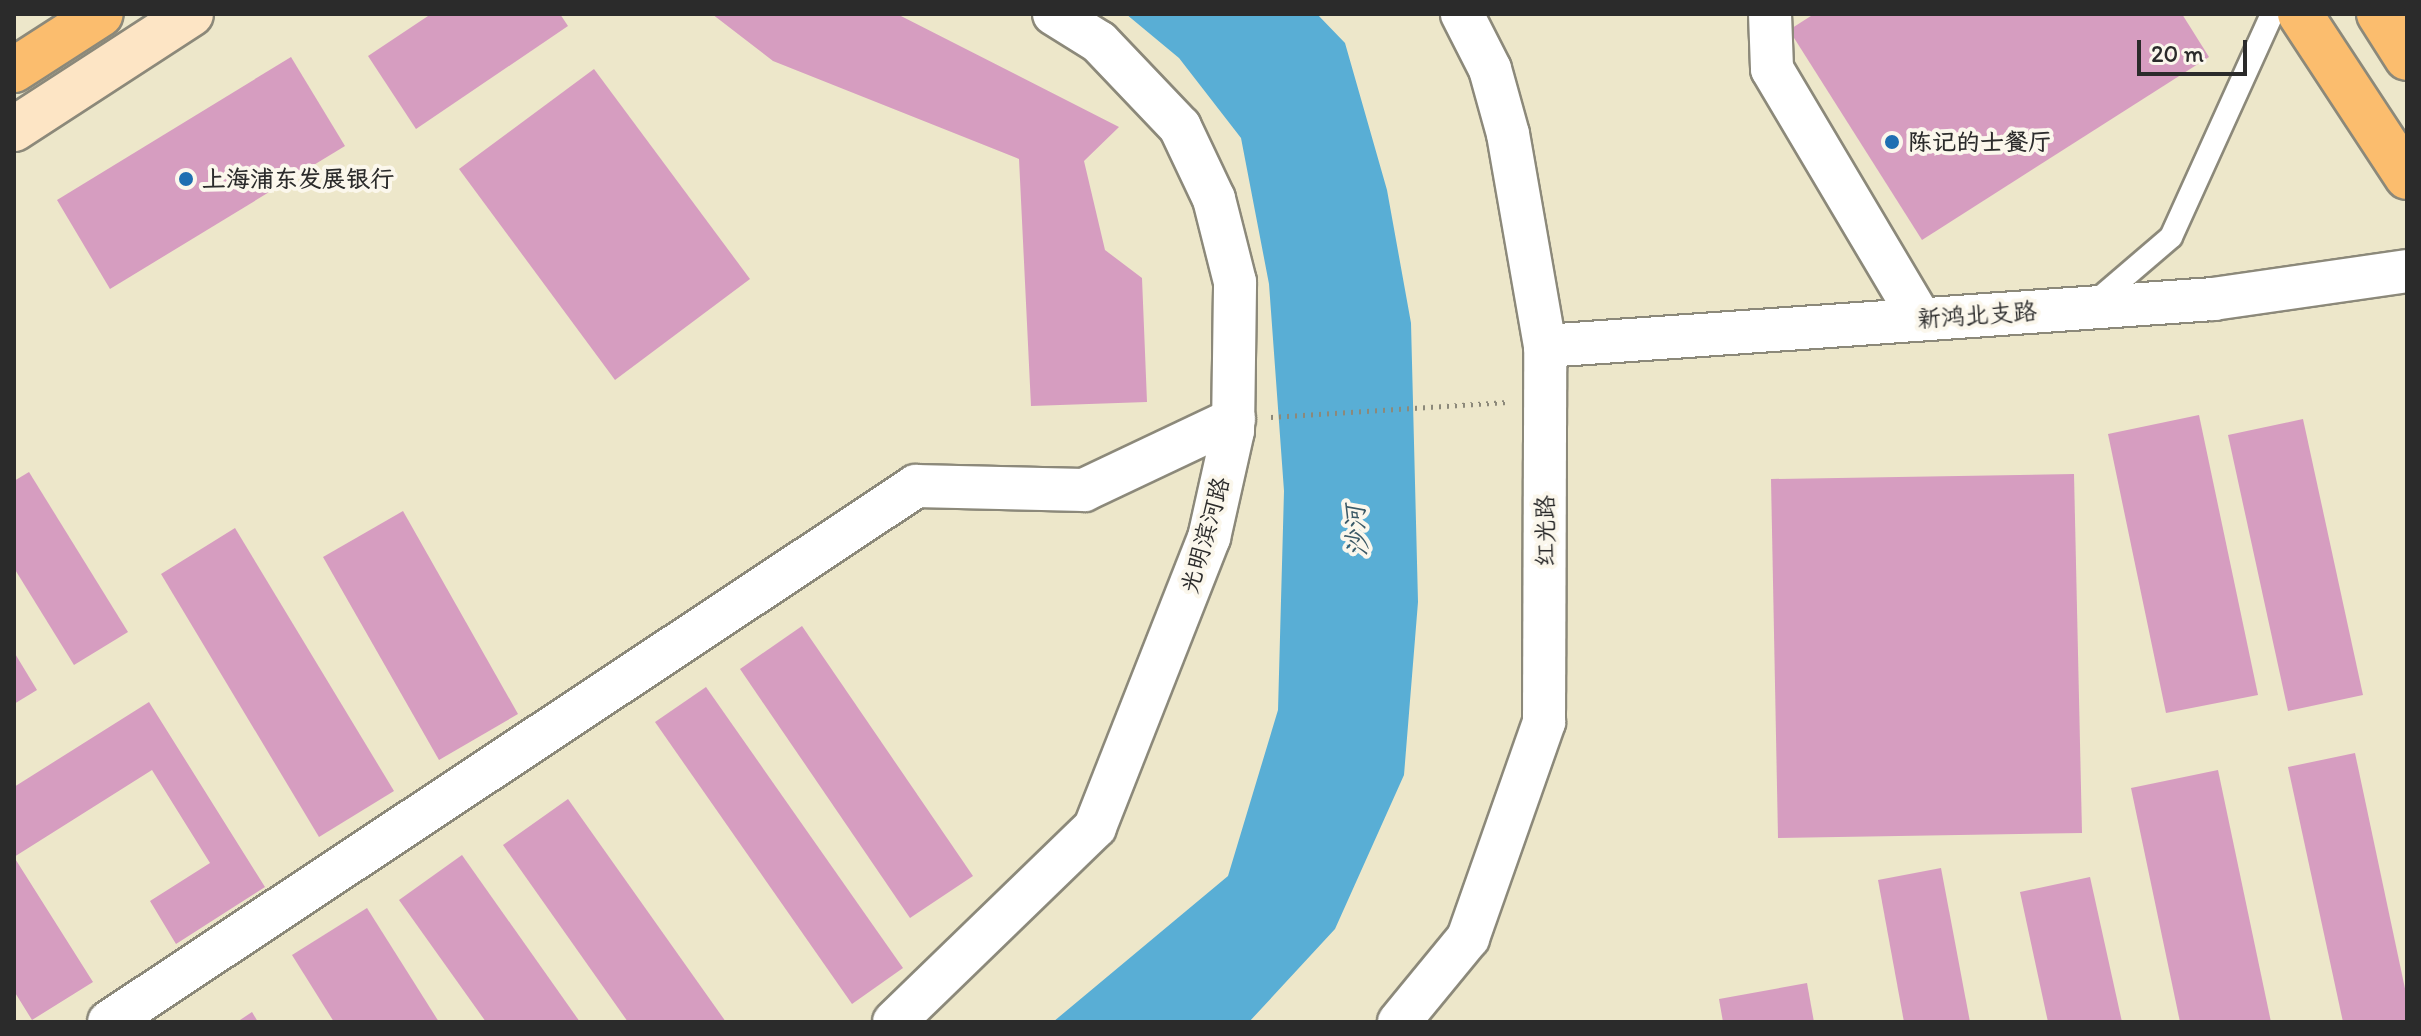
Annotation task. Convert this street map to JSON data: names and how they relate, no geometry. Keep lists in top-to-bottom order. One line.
{"streets":{"street":["新鸿北支路","红光路","光明滨河路"]},"crossings":[["新鸿北支路","红光路"]],"water":["沙河"],"places":["陈记的士餐厅","上海浦东发展银行"],"scale_bar":"20 m"}
